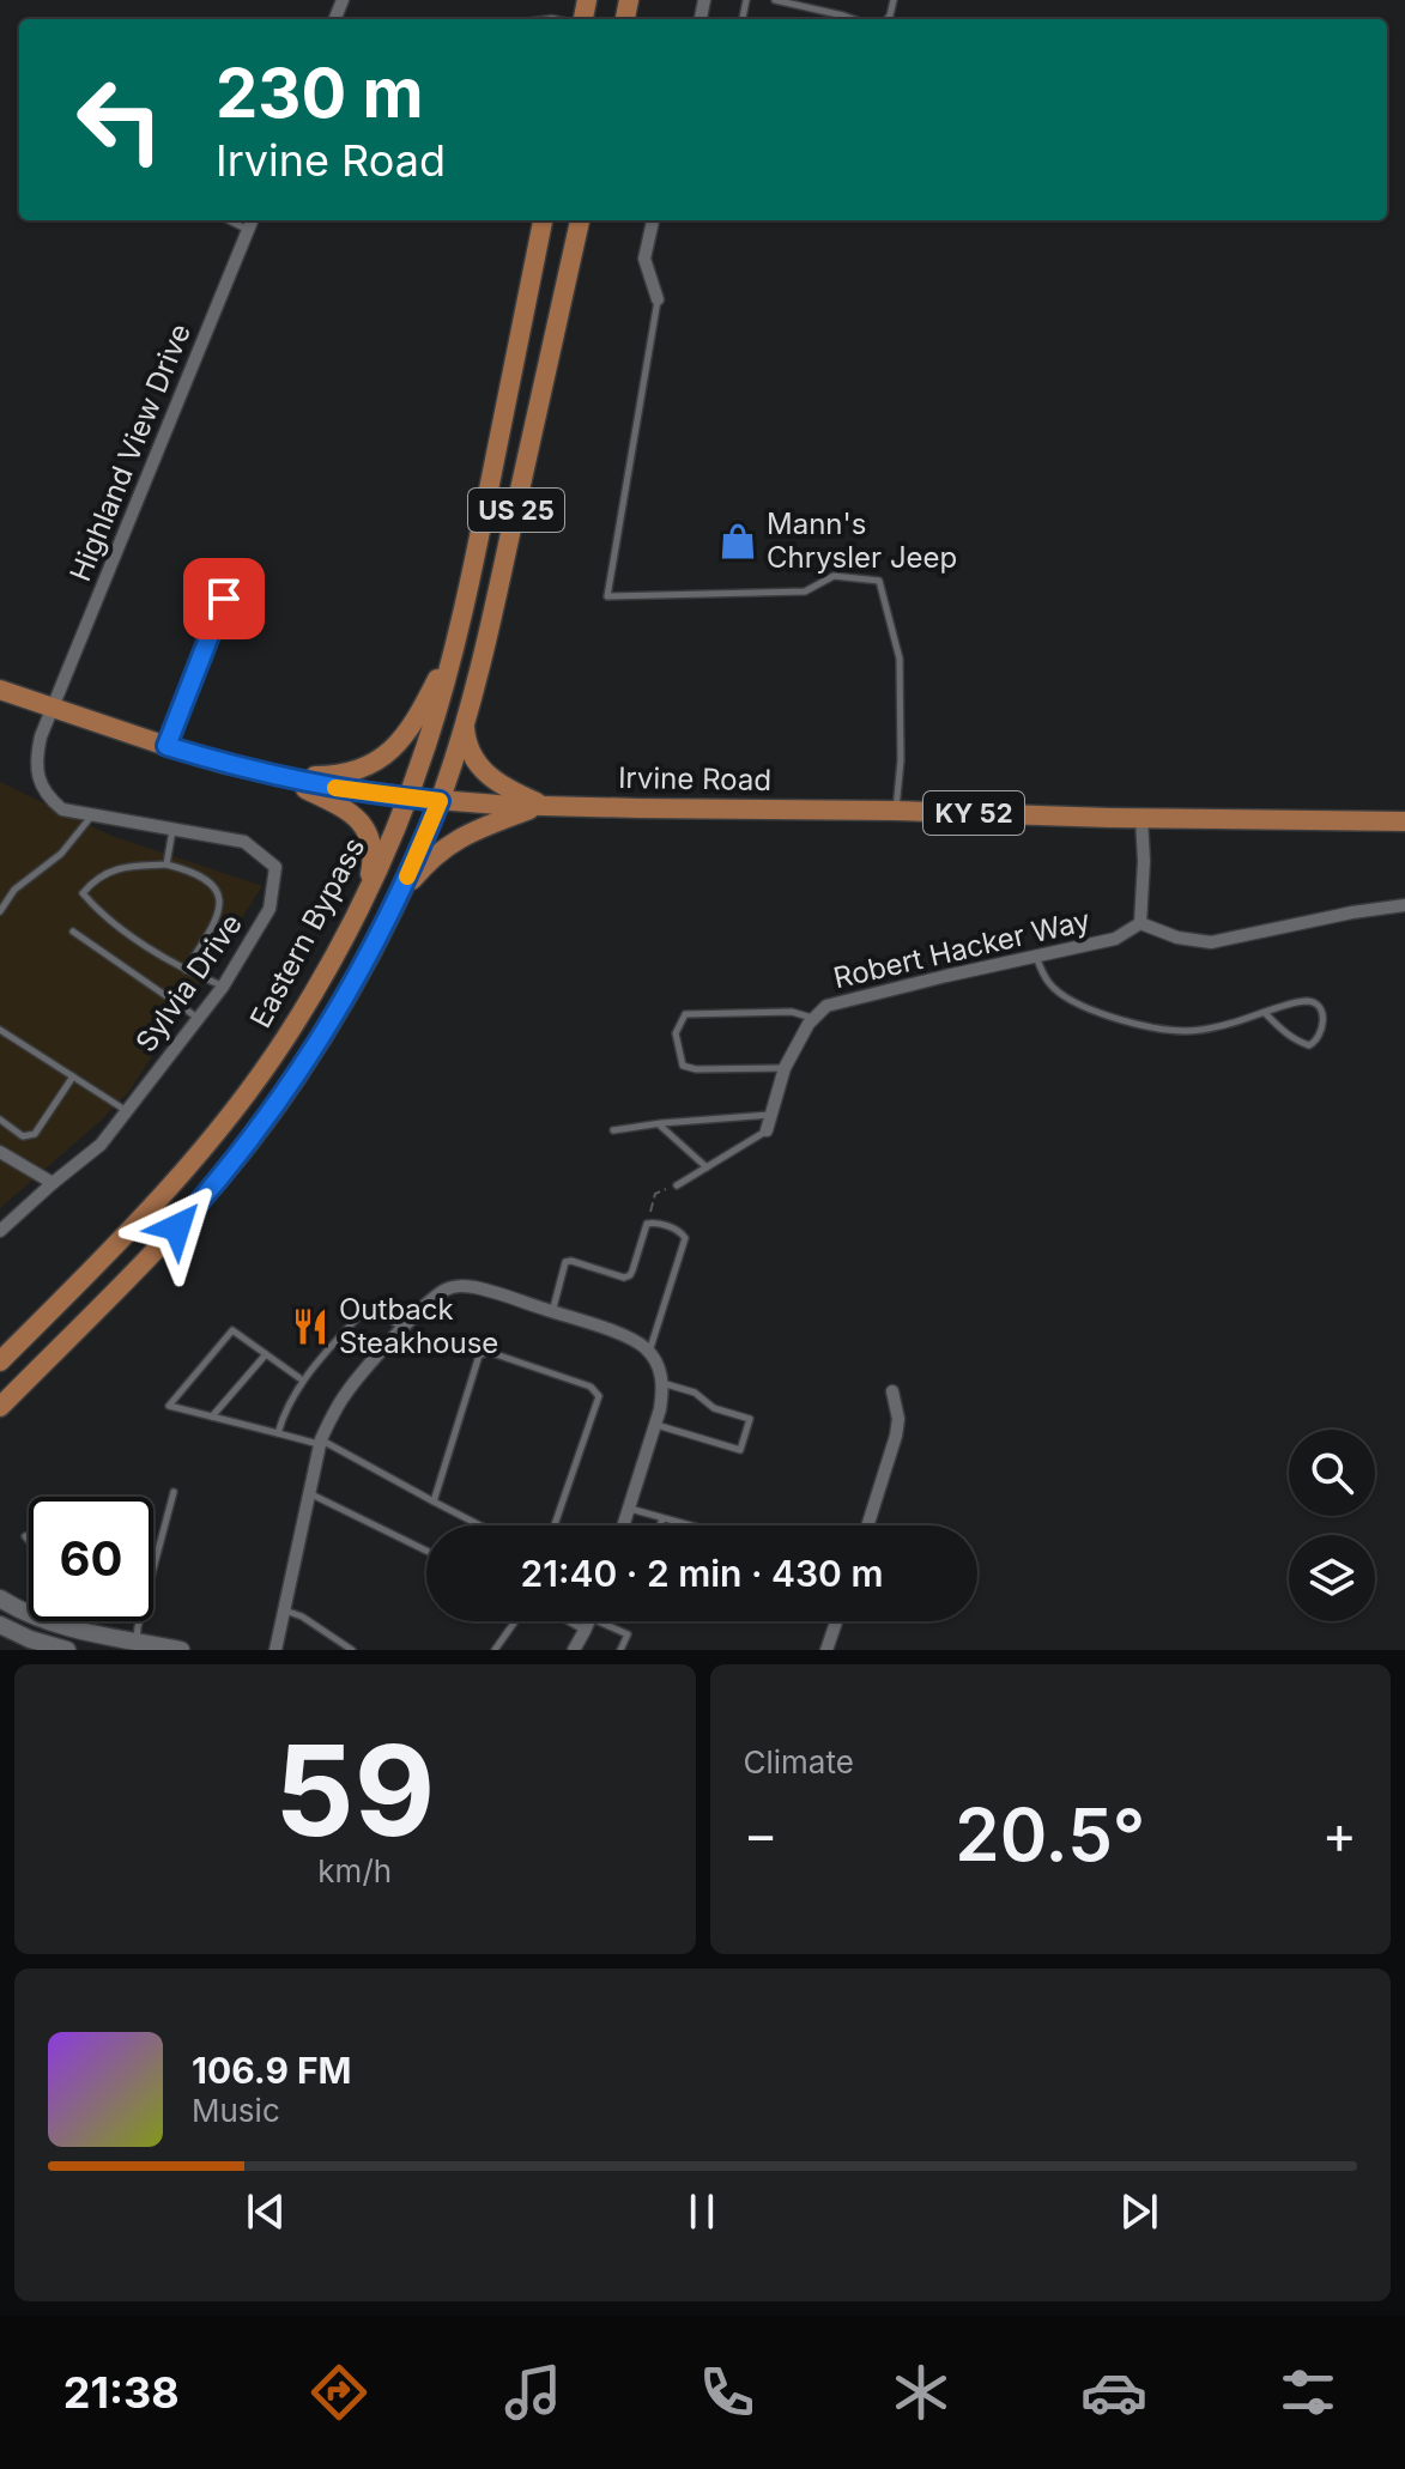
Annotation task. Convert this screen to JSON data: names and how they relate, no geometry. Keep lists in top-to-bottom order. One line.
{"streets":{"main road":["US 25","Irvine Road","KY 52","Eastern Bypass"],"street":["Highland View Drive","Robert Hacker Way","Sylvia Drive"]},"crossings":[["Highland View Drive","Irvine Road"],["Highland View Drive","Sylvia Drive"],["Irvine Road","Eastern Bypass"],["Irvine Road","Sylvia Drive"]],"places":{"shop":["Mann's Chrysler Jeep"],"restaurant":["Outback Steakhouse"]},"page":{"turn":["230 m","Irvine Road"],"limit":"60","trip":"21:40 · 2 min · 430 m","tile":[["59","km/h"],"Climate"],"heat":["−","20.5°","+"],"song":["106.9 FM","Music"],"tabs":"21:38"}}
